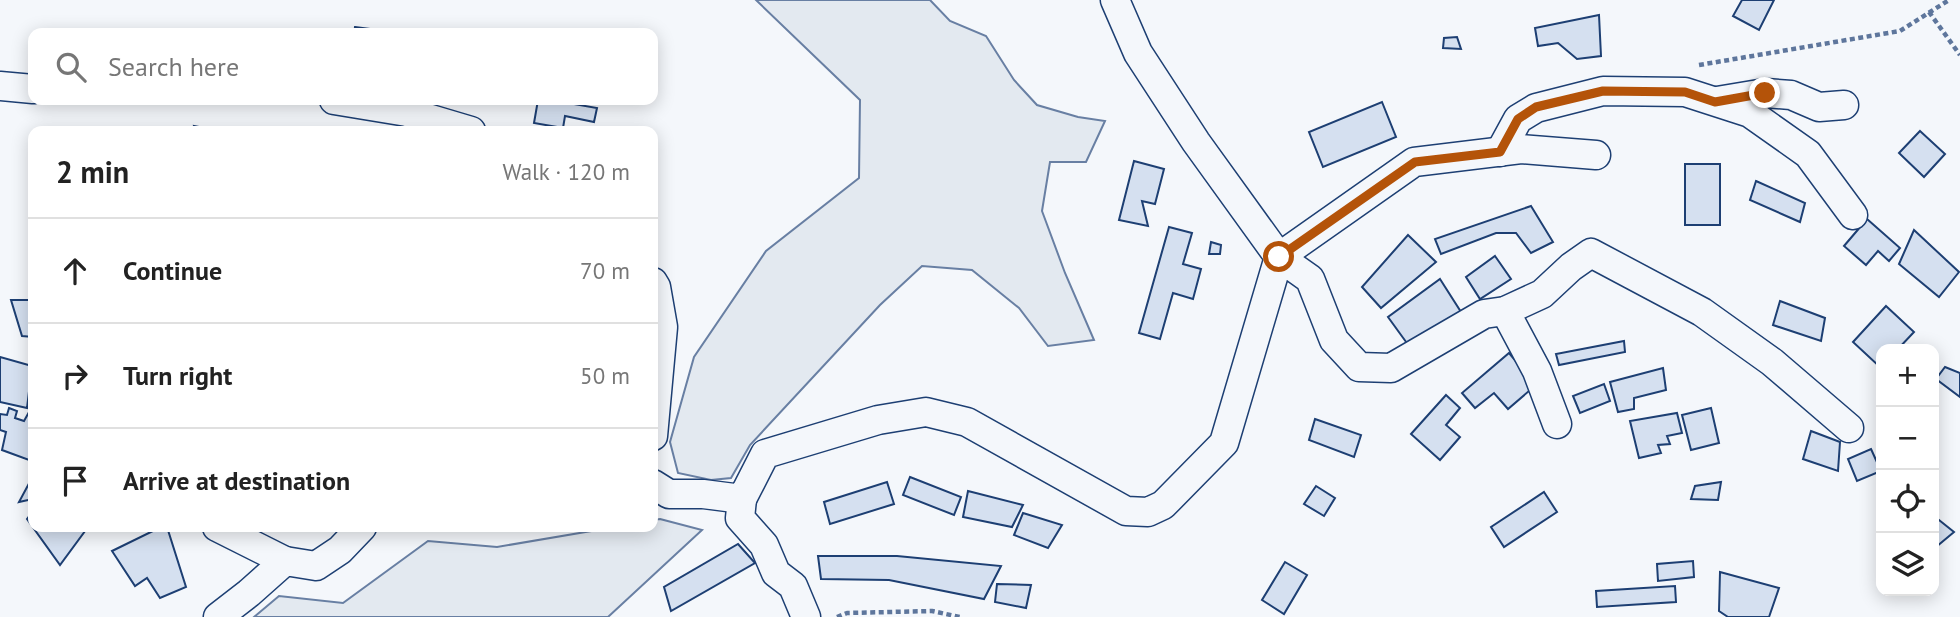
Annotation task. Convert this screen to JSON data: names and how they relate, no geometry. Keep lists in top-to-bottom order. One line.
{"page":{"search":"Search here","heading":["2 min","Walk · 120 m"],"list":[["Continue","70 m"],["Turn right","50 m"],"Arrive at destination"],"map_buttons":["+","−"]}}
